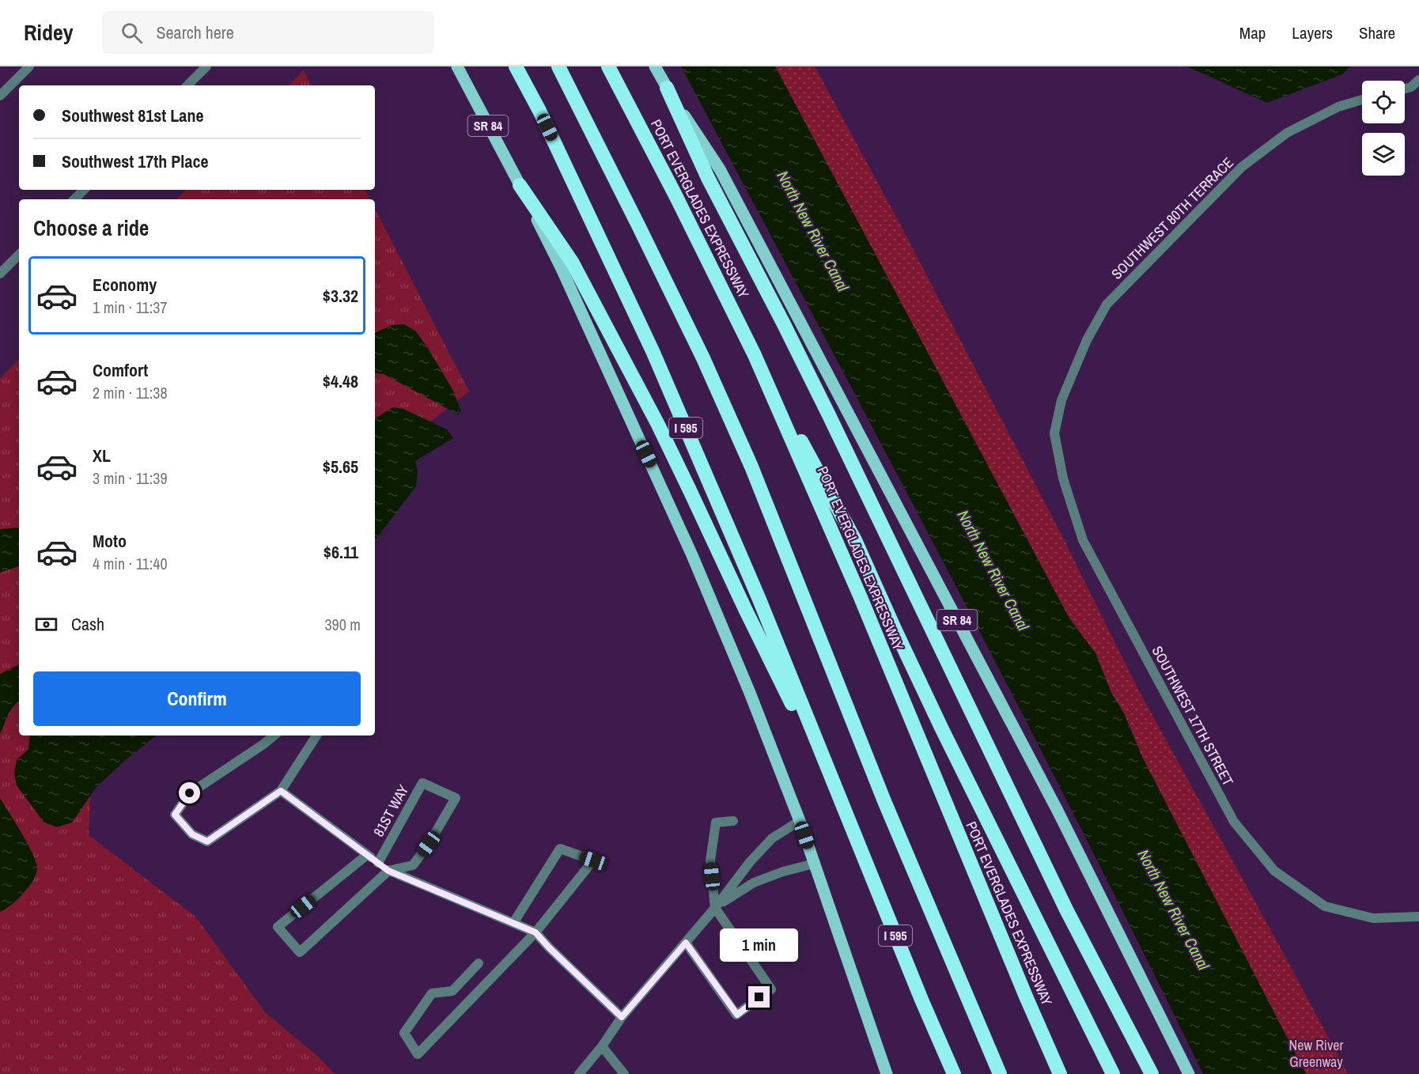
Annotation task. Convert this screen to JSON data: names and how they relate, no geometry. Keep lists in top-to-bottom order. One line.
{"streets":{"highway":["PORT EVERGLADES EXPRESSWAY","I 595"],"main road":["SR 84"],"street":["SOUTHWEST 80TH TERRACE","SOUTHWEST 17TH STREET","81ST WAY"]},"crossings":[["SOUTHWEST 80TH TERRACE","SOUTHWEST 17TH STREET"]],"water":["North New River Canal"],"parks":["New River Greenway"],"page":{"header":"Ridey","search":"Search here","nav":["Map","Layers","Share"],"banner":["Southwest 81st Lane","Southwest 17th Place"],"heading":"Choose a ride","list":[{"name":"Economy","note":"1 min · 11:37","value":"$3.32"},{"name":"Comfort","note":"2 min · 11:38","value":"$4.48"},{"name":"XL","note":"3 min · 11:39","value":"$5.65"},{"name":"Moto","note":"4 min · 11:40","value":"$6.11"}],"pay":["Cash","390 m"],"buttons":"Confirm","bubble":"1 min"}}
